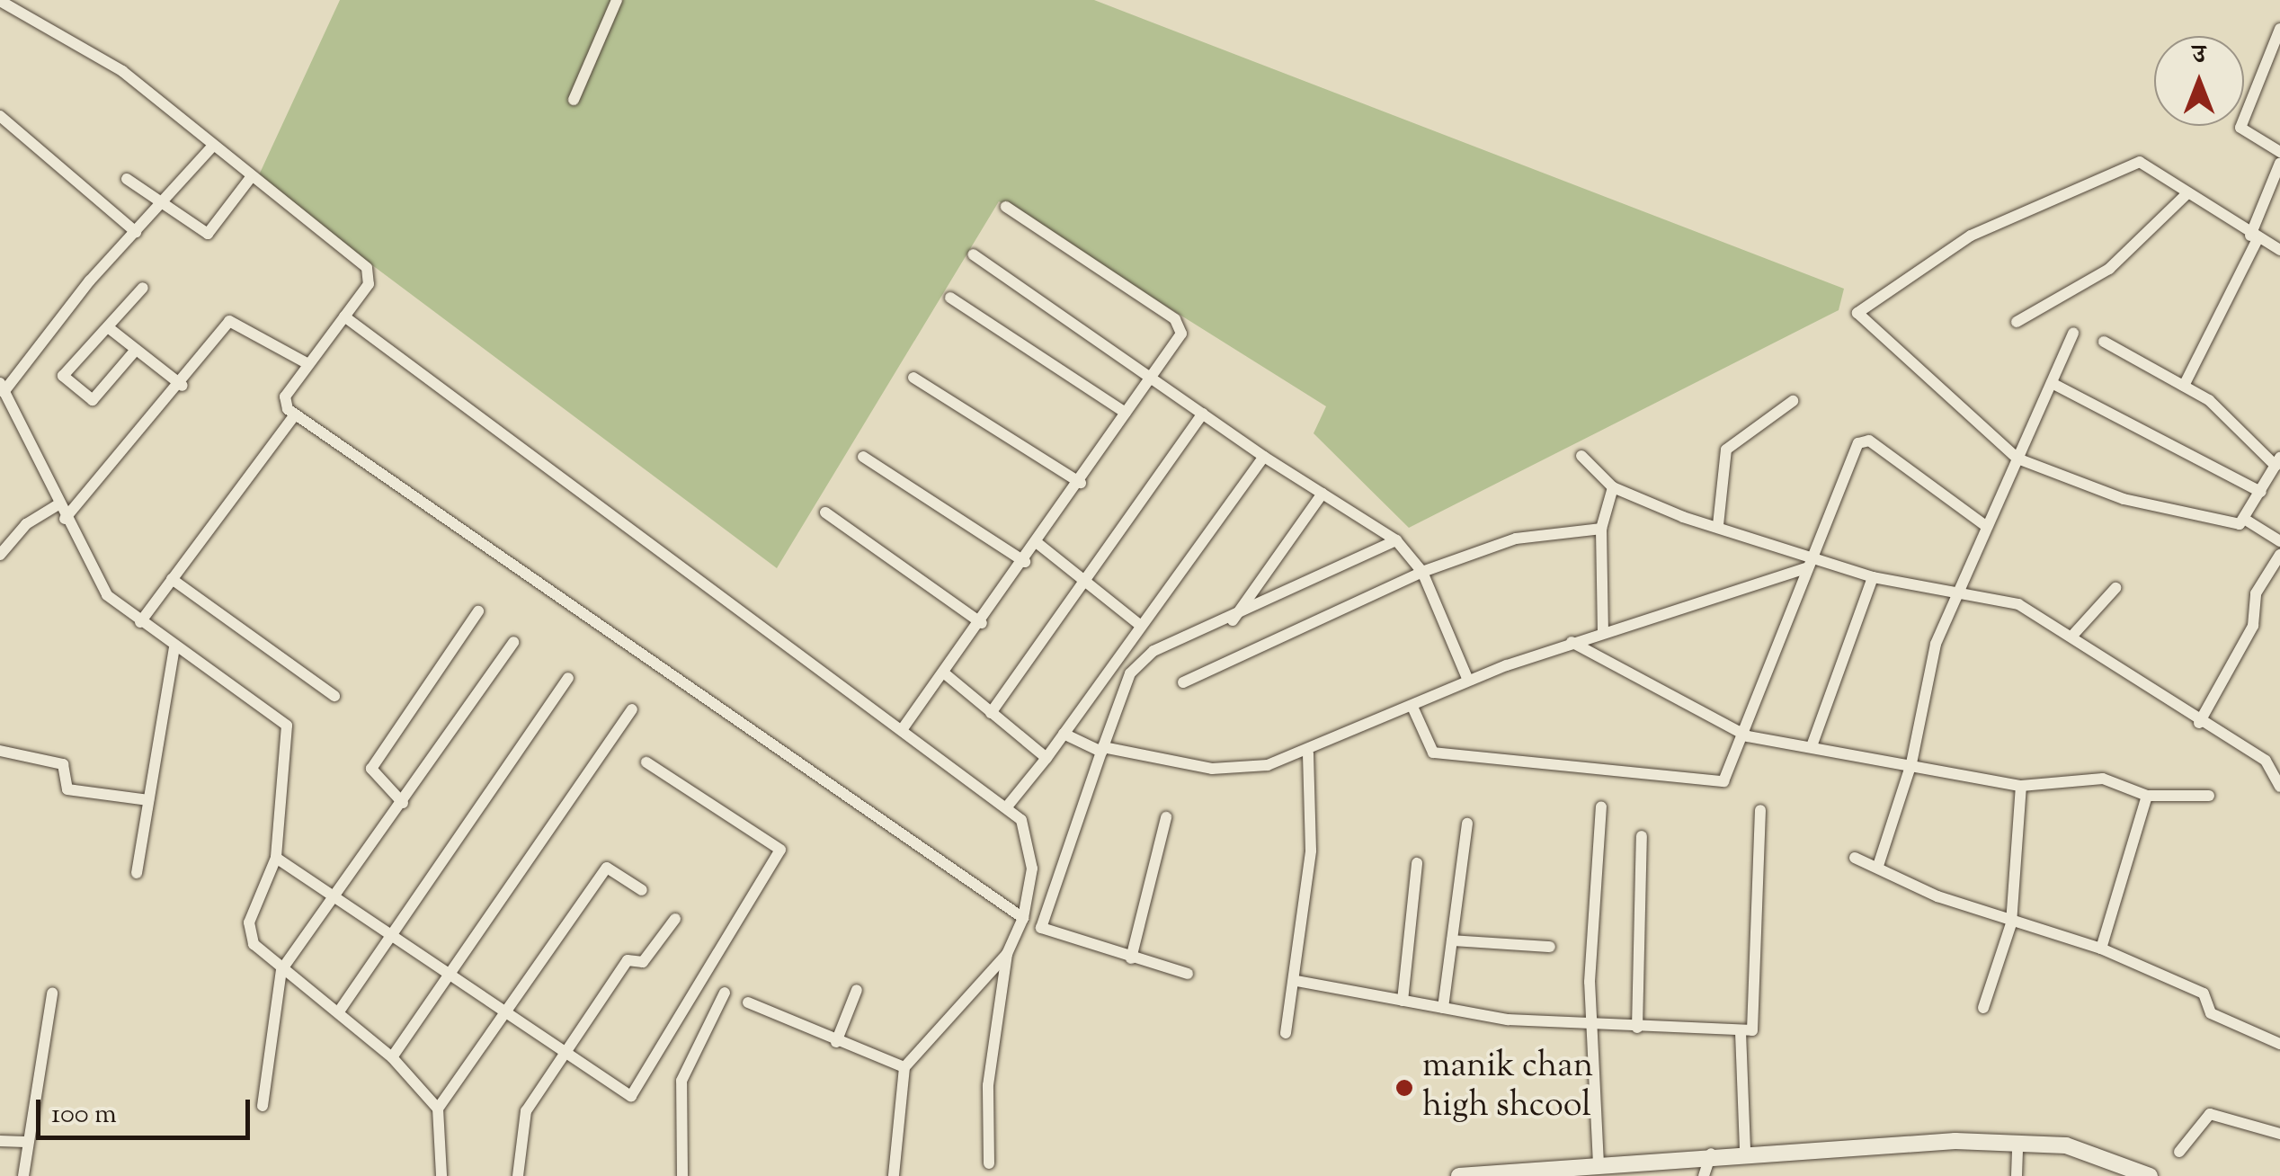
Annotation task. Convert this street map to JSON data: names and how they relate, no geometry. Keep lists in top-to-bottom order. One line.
{"places":["manik chan high shcool"],"scale_bar":"100 m","north":"top"}
